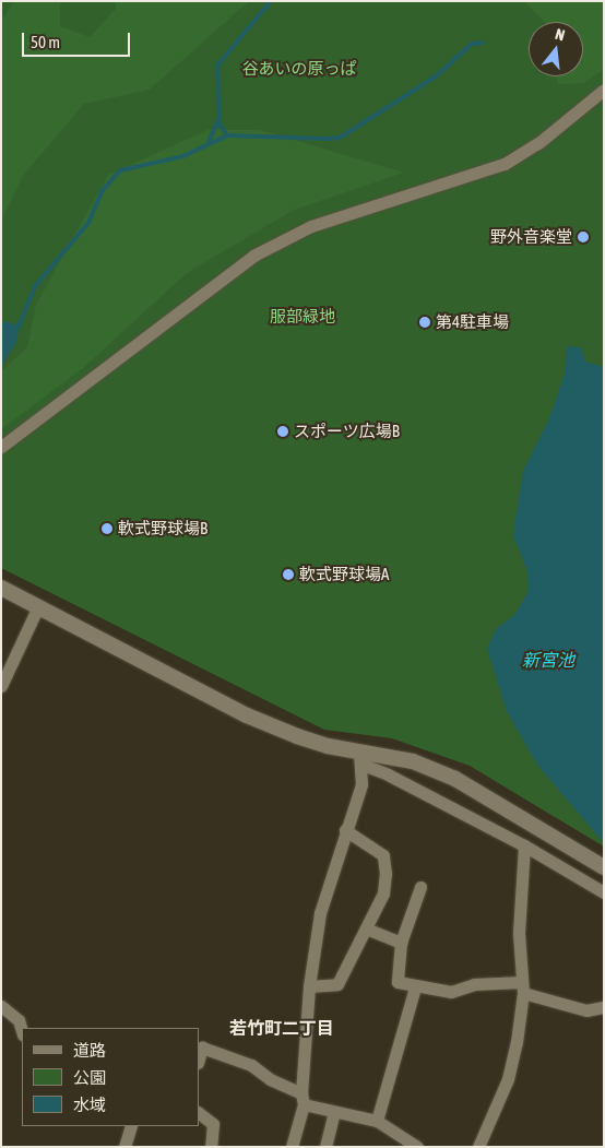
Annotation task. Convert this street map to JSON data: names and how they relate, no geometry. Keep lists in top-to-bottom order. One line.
{"districts":["若竹町二丁目"],"water":["新宮池"],"parks":["谷あいの原っぱ","服部緑地"],"places":["野外音楽堂","第4駐車場","スポーツ広場B","軟式野球場B","軟式野球場A"],"legend":["道路","公園","水域"],"scale_bar":"50 m","north":"top"}
